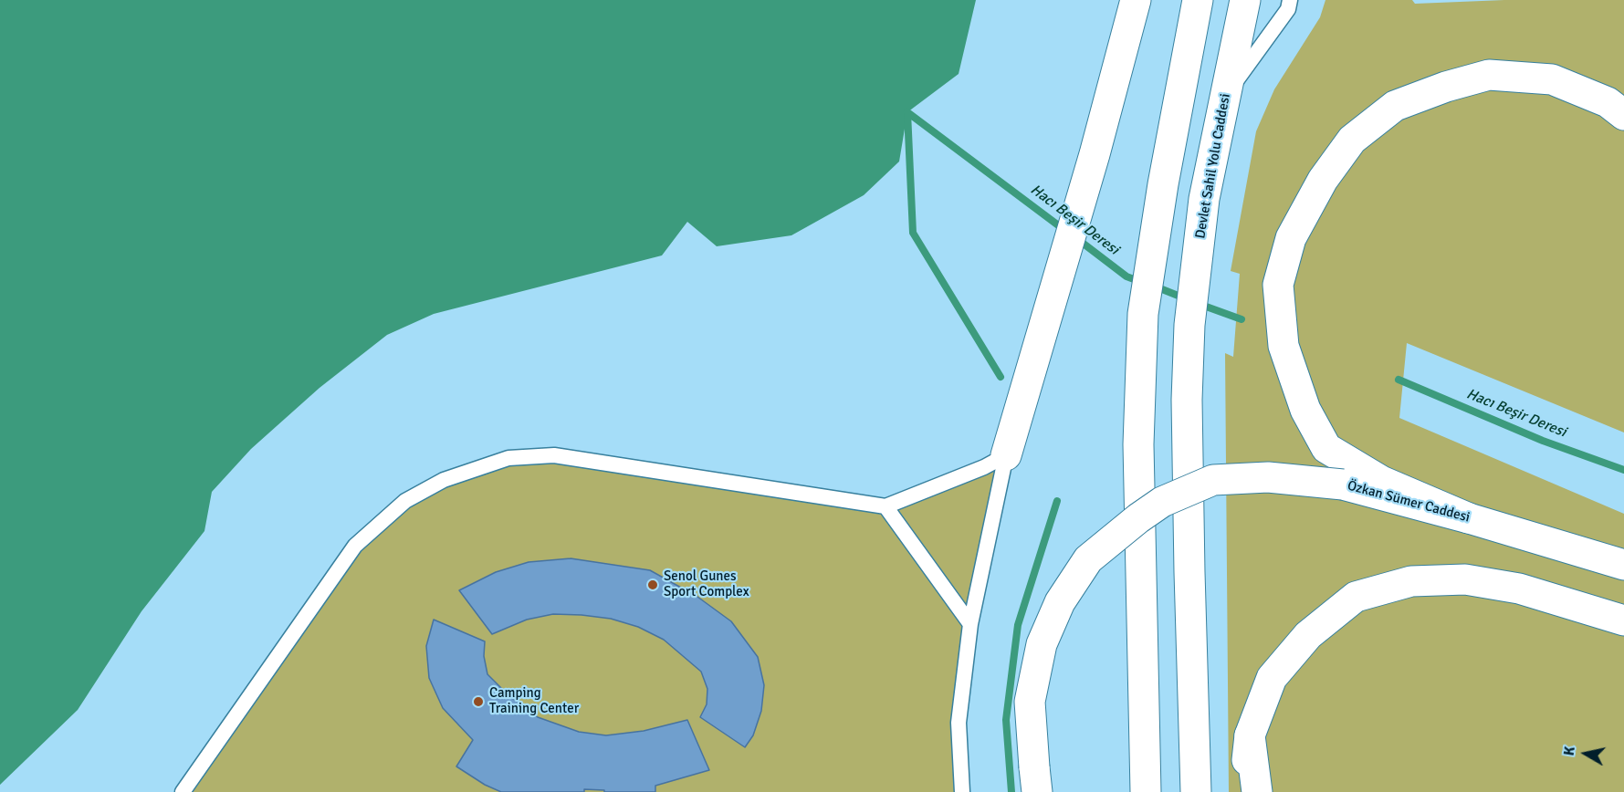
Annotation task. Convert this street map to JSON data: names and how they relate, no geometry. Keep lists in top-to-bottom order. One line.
{"streets":{"main road":["Devlet Sahil Yolu Caddesi","Özkan Sümer Caddesi"]},"water":["Hacı Beşir Deresi"],"places":["Senol Gunes Sport Complex","Camping Training Center"],"north":"left"}
